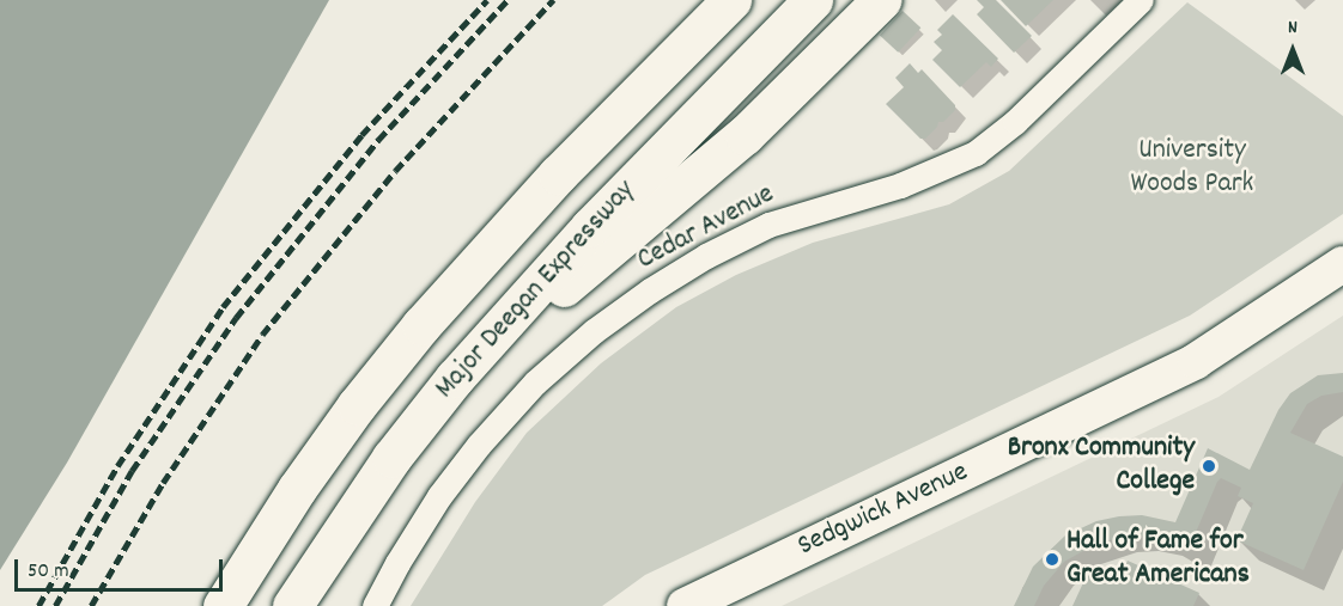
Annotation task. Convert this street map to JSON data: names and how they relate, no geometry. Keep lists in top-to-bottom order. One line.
{"streets":{"highway":["Major Deegan Expressway"],"main road":["Sedgwick Avenue"],"street":["Cedar Avenue"]},"parks":["University Woods Park"],"places":["Bronx Community College","Hall of Fame for Great Americans"],"scale_bar":"50 m","north":"top"}
